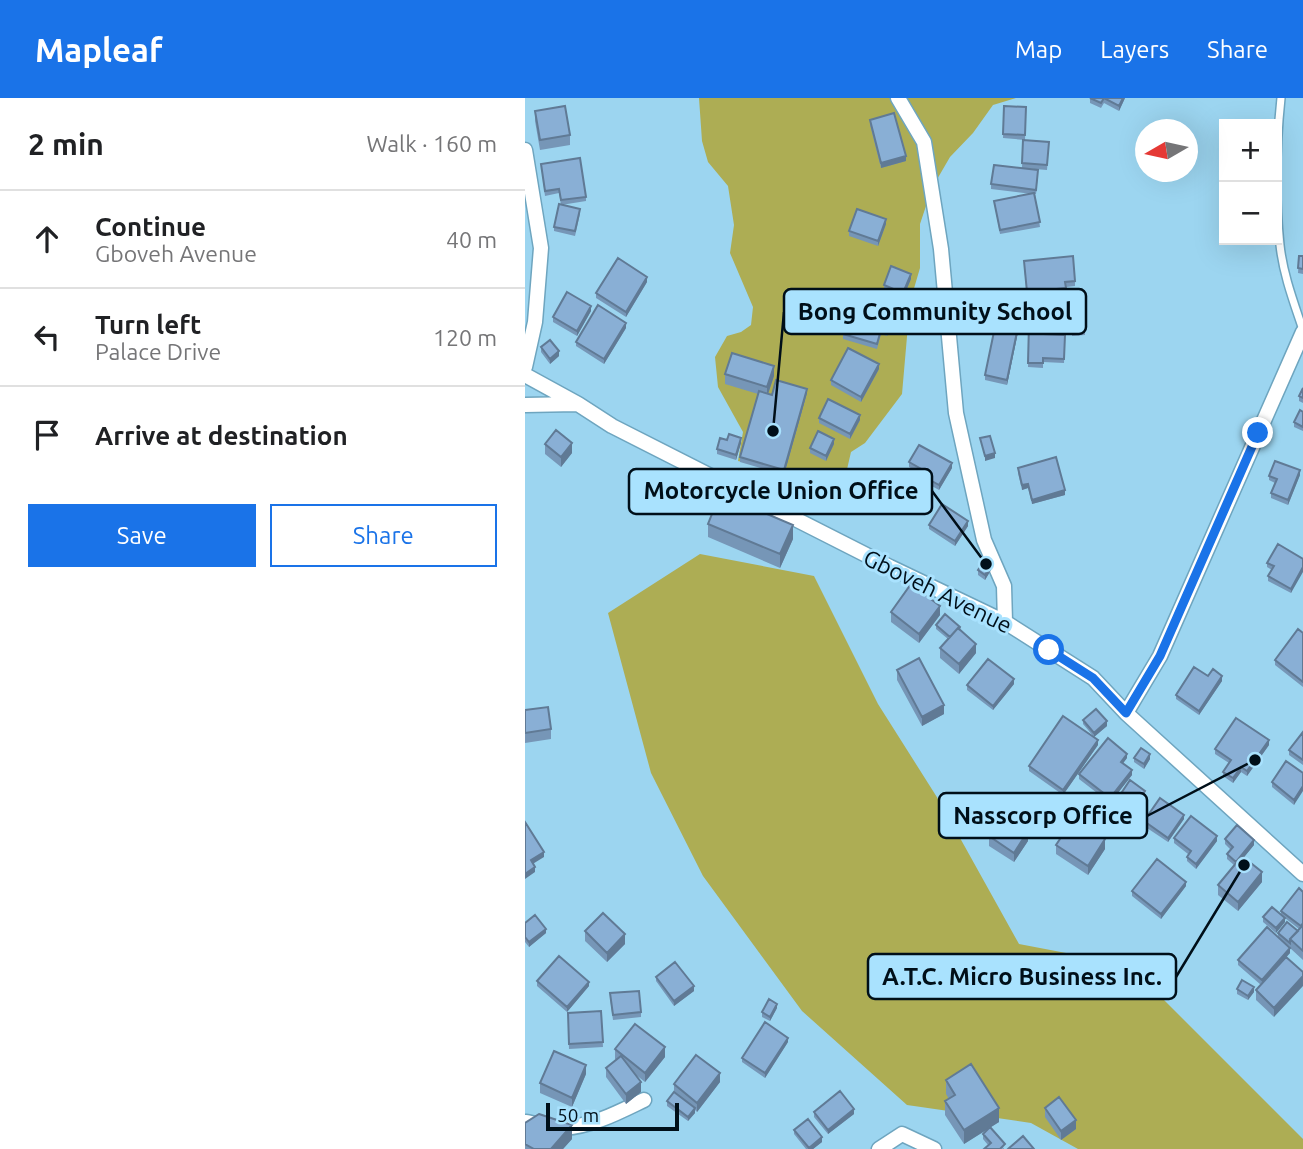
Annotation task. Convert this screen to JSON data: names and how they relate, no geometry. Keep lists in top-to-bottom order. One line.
{"streets":{"street":["Gboveh Avenue"]},"places":["Bong Community School","Motorcycle Union Office","Nasscorp Office","A.T.C. Micro Business Inc."],"scale_bar":"50 m","north":"left","page":{"header":"Mapleaf","nav":["Map","Layers","Share"],"heading":["2 min","Walk · 160 m"],"map_buttons":["+","−"],"list":[["Continue","Gboveh Avenue","40 m"],["Turn left","Palace Drive","120 m"],"Arrive at destination"],"buttons":["Save","Share"],"scale":"50 m"}}
